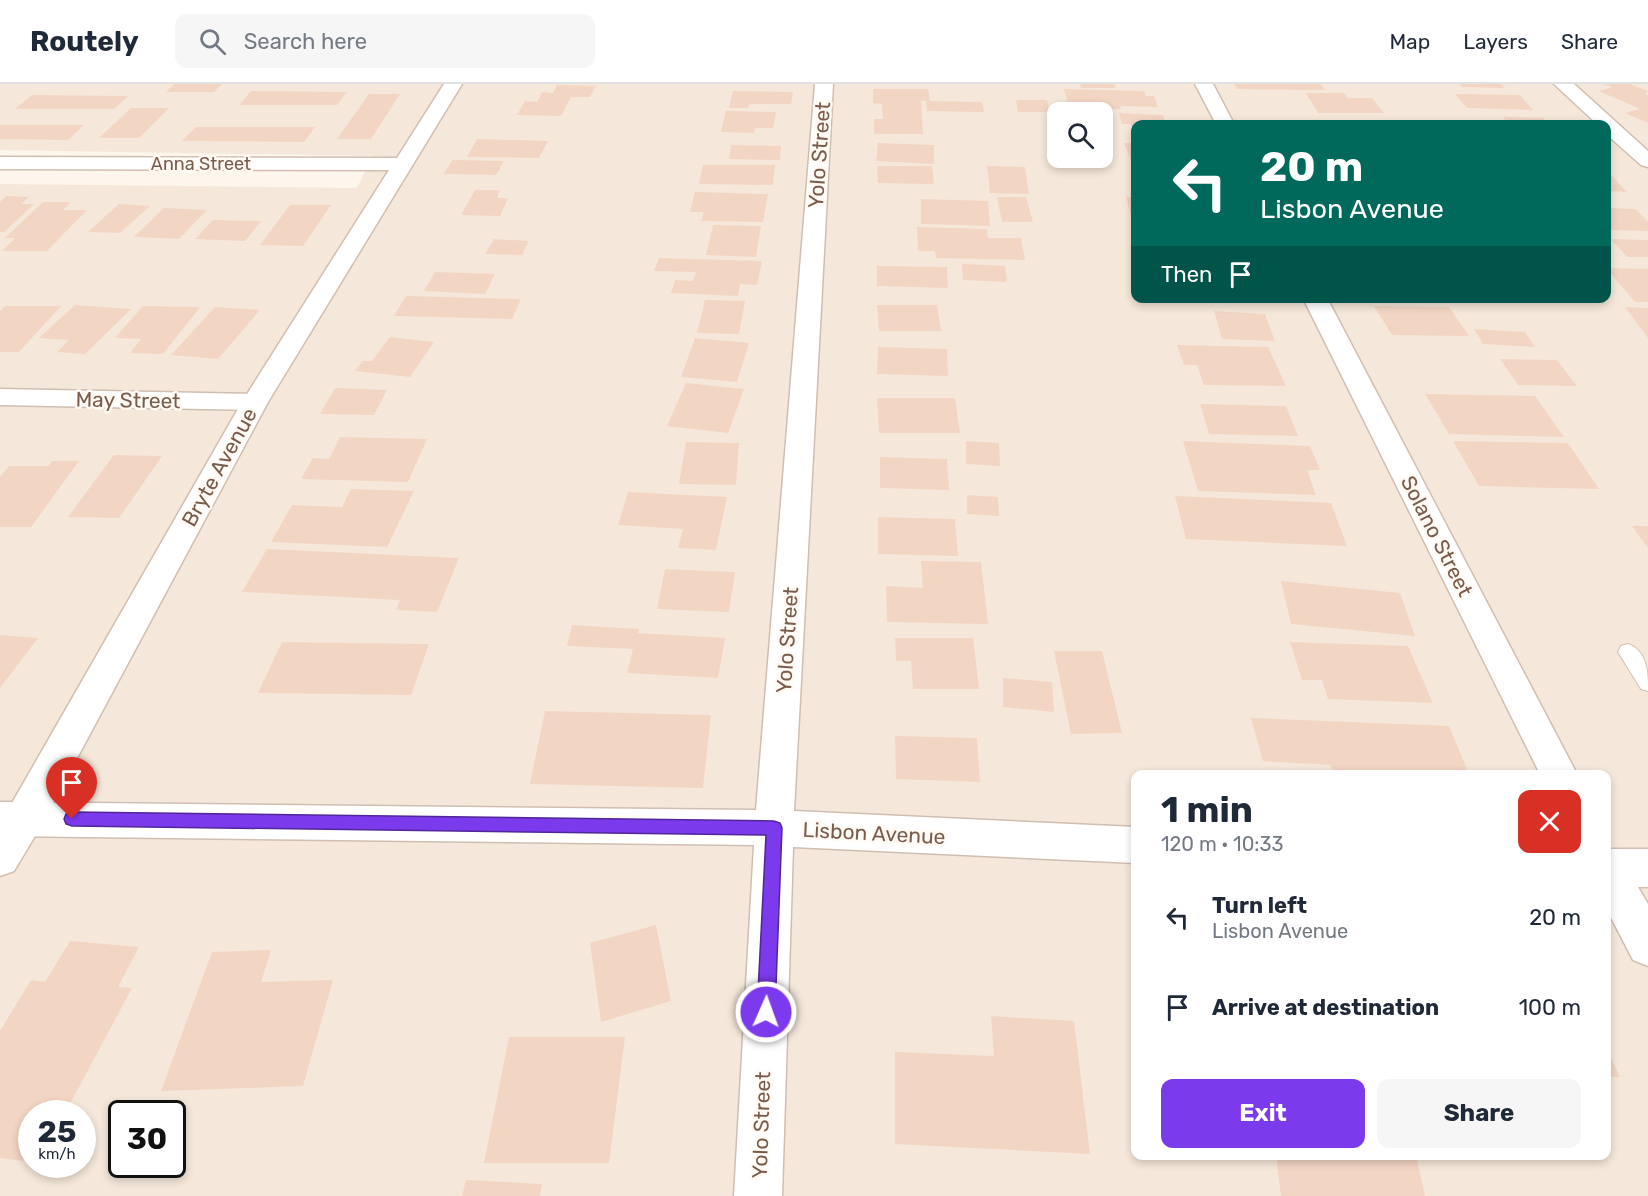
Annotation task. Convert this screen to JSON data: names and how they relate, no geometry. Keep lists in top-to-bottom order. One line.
{"streets":{"street":["Yolo Street","Anna Street","May Street","Bryte Avenue","Solano Street","Lisbon Avenue"]},"crossings":[["Yolo Street","Lisbon Avenue"],["Anna Street","Bryte Avenue"],["May Street","Bryte Avenue"],["Bryte Avenue","Lisbon Avenue"]],"page":{"header":"Routely","search":"Search here","nav":["Map","Layers","Share"],"turn":["20 m","Lisbon Avenue"],"then":"Then","heading":["1 min","120 m · 10:33"],"list":[{"name":"Turn left","note":"Lisbon Avenue","value":"20 m"},{"name":"Arrive at destination","value":"100 m"}],"buttons":["Exit","Share"],"speed":"25 km/h","limit":"30"}}
